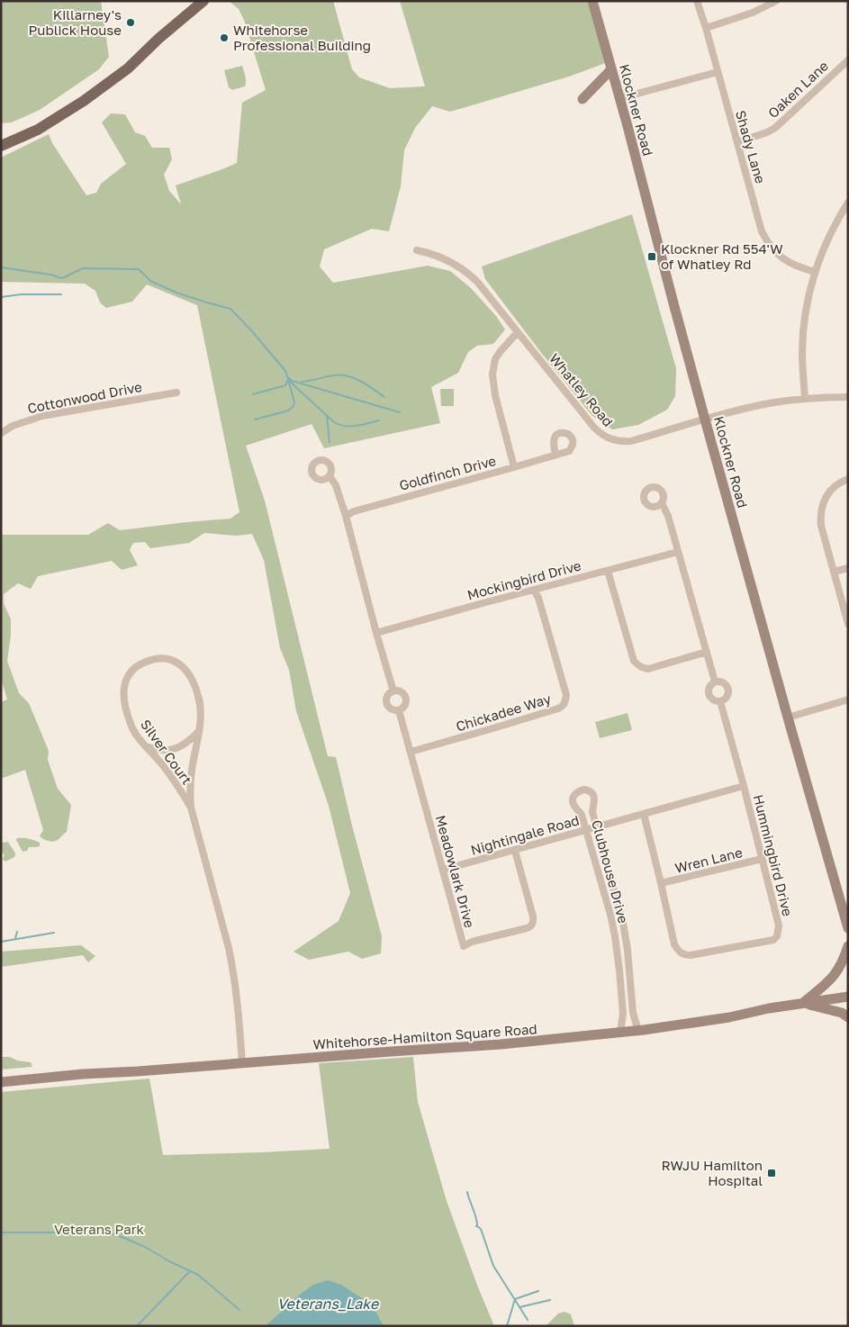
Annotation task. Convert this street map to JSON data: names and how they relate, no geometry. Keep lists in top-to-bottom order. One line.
{"streets":{"main road":["Klockner Road","Whitehorse-Hamilton Square Road"],"street":["Oaken Lane","Shady Lane","Whatley Road","Cottonwood Drive","Goldfinch Drive","Mockingbird Drive","Chickadee Way","Silver Court","Nightingale Road","Hummingbird Drive","Wren Lane","Meadowlark Drive","Clubhouse Drive"]},"crossings":[["Oaken Lane","Shady Lane"],["Klockner Road","Whatley Road"],["Goldfinch Drive","Meadowlark Drive"],["Mockingbird Drive","Chickadee Way"],["Mockingbird Drive","Hummingbird Drive"],["Mockingbird Drive","Meadowlark Drive"],["Chickadee Way","Meadowlark Drive"],["Silver Court","Whitehorse-Hamilton Square Road"],["Nightingale Road","Hummingbird Drive"],["Nightingale Road","Meadowlark Drive"],["Nightingale Road","Clubhouse Drive"],["Hummingbird Drive","Wren Lane"],["Clubhouse Drive","Whitehorse-Hamilton Square Road"]],"water":["Veterans_Lake"],"parks":["Veterans Park"],"places":{"other":["Killarney's Publick House","Whitehorse Professional Building"],"transit":["Klockner Rd 554'W of Whatley Rd","RWJU Hamilton Hospital"]}}
